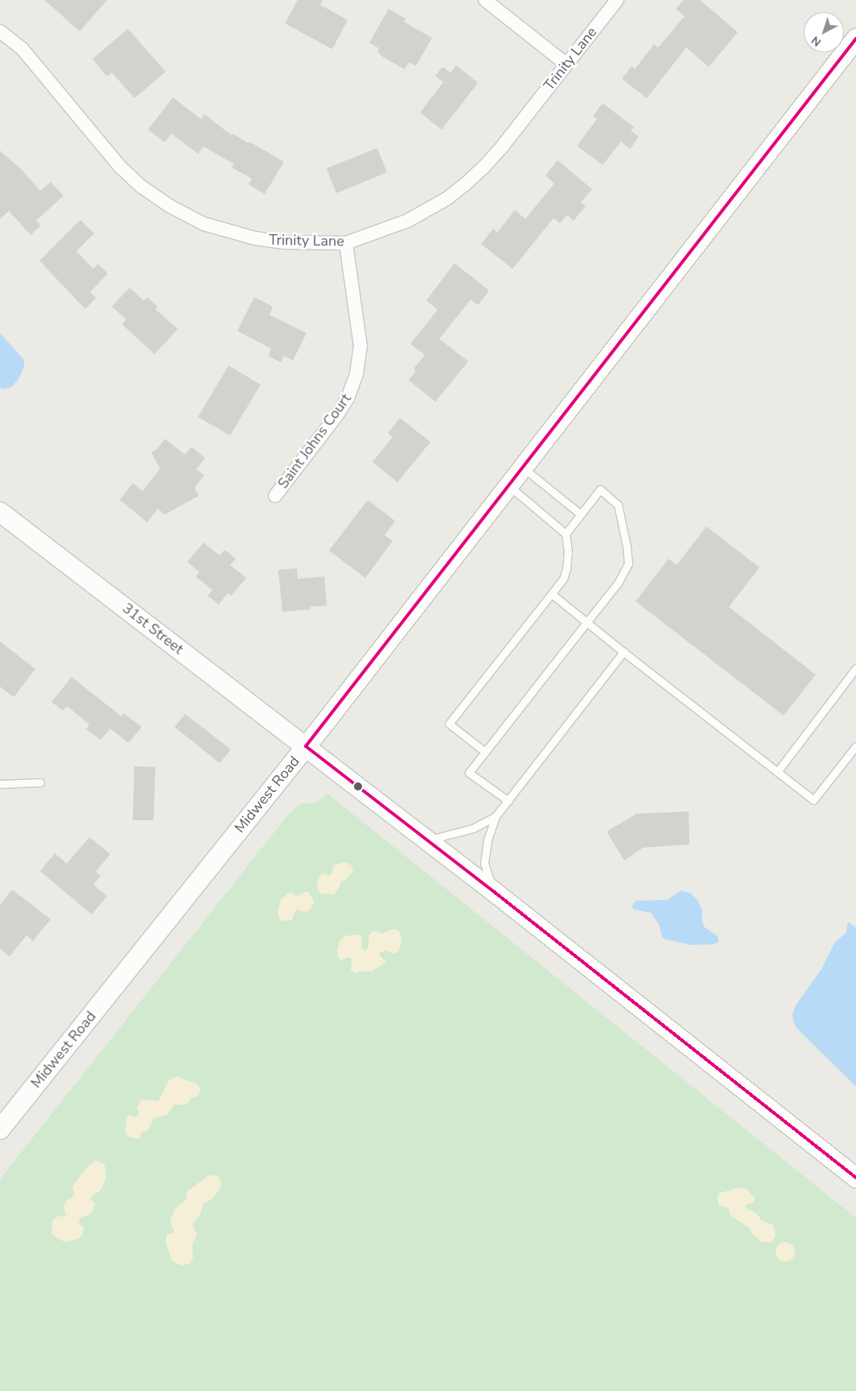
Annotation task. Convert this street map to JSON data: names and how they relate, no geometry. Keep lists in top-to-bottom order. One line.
{"streets":{"main road":["31st Street","Midwest Road"],"street":["Trinity Lane","Saint Johns Court"]},"crossings":[["Trinity Lane","Saint Johns Court"],["31st Street","Midwest Road"]],"north":"bottom left"}
